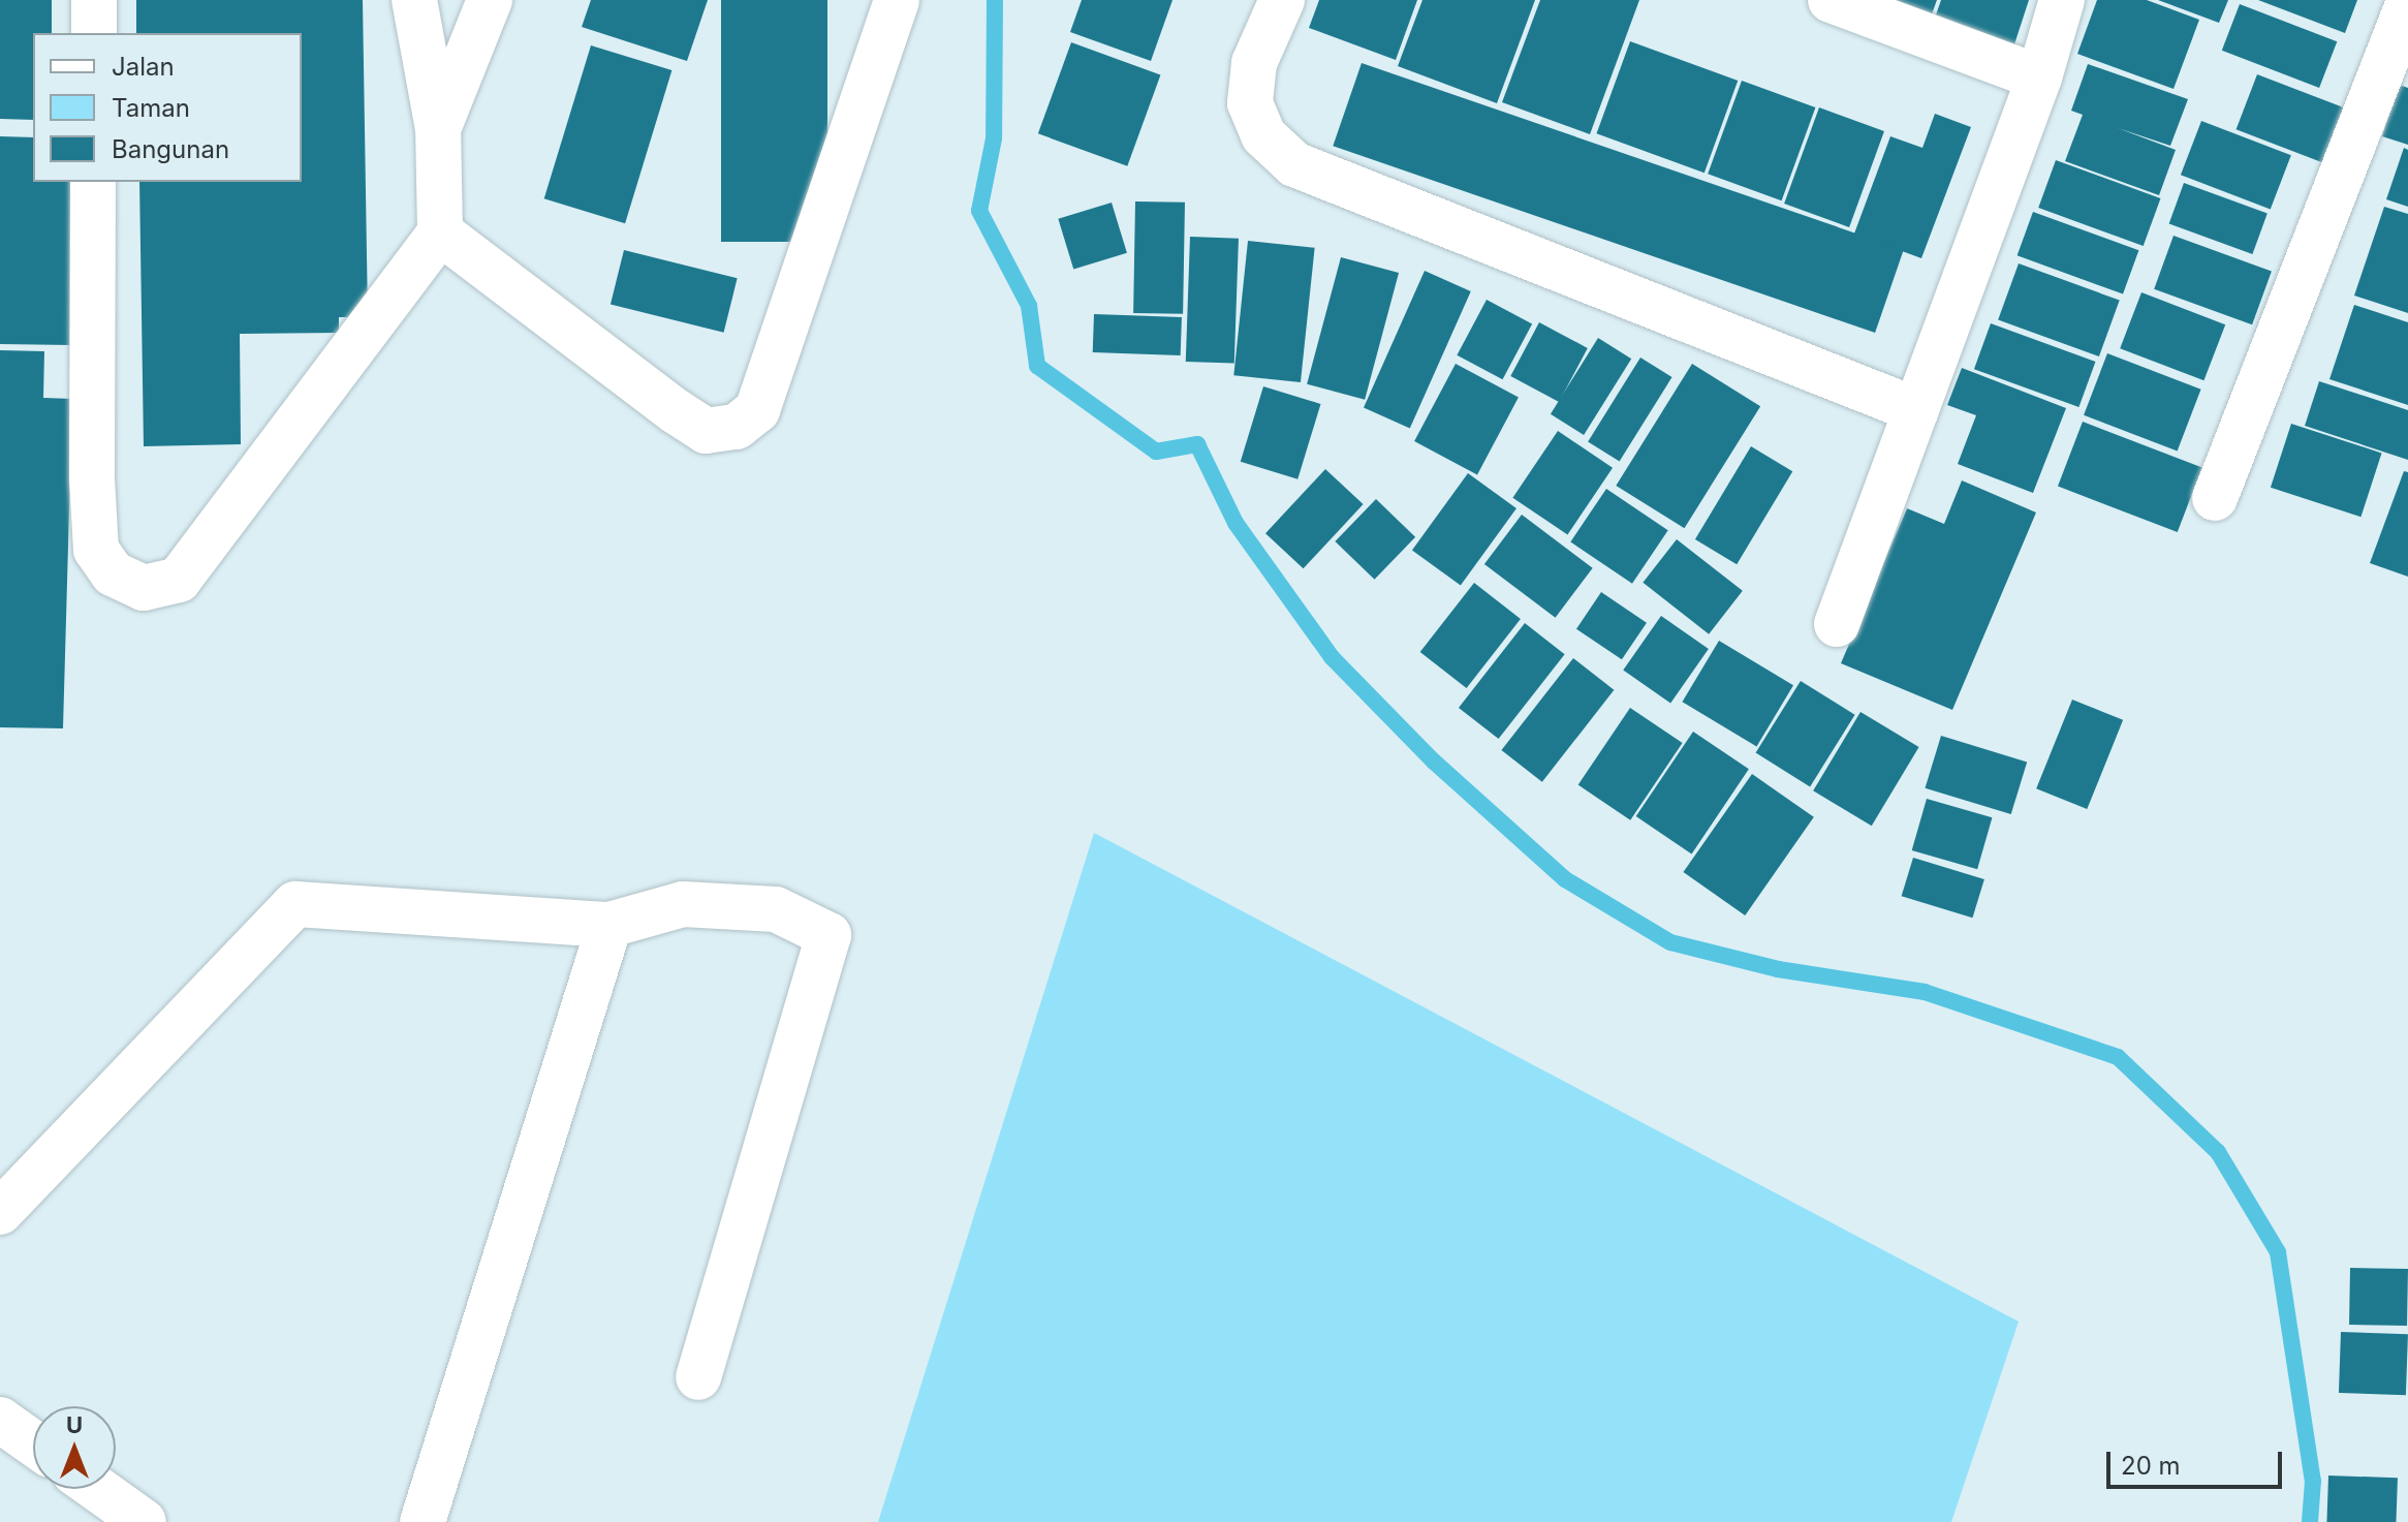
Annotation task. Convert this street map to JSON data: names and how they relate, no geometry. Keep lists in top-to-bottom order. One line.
{"legend":["Jalan","Taman","Bangunan"],"scale_bar":"20 m","north":"top"}
